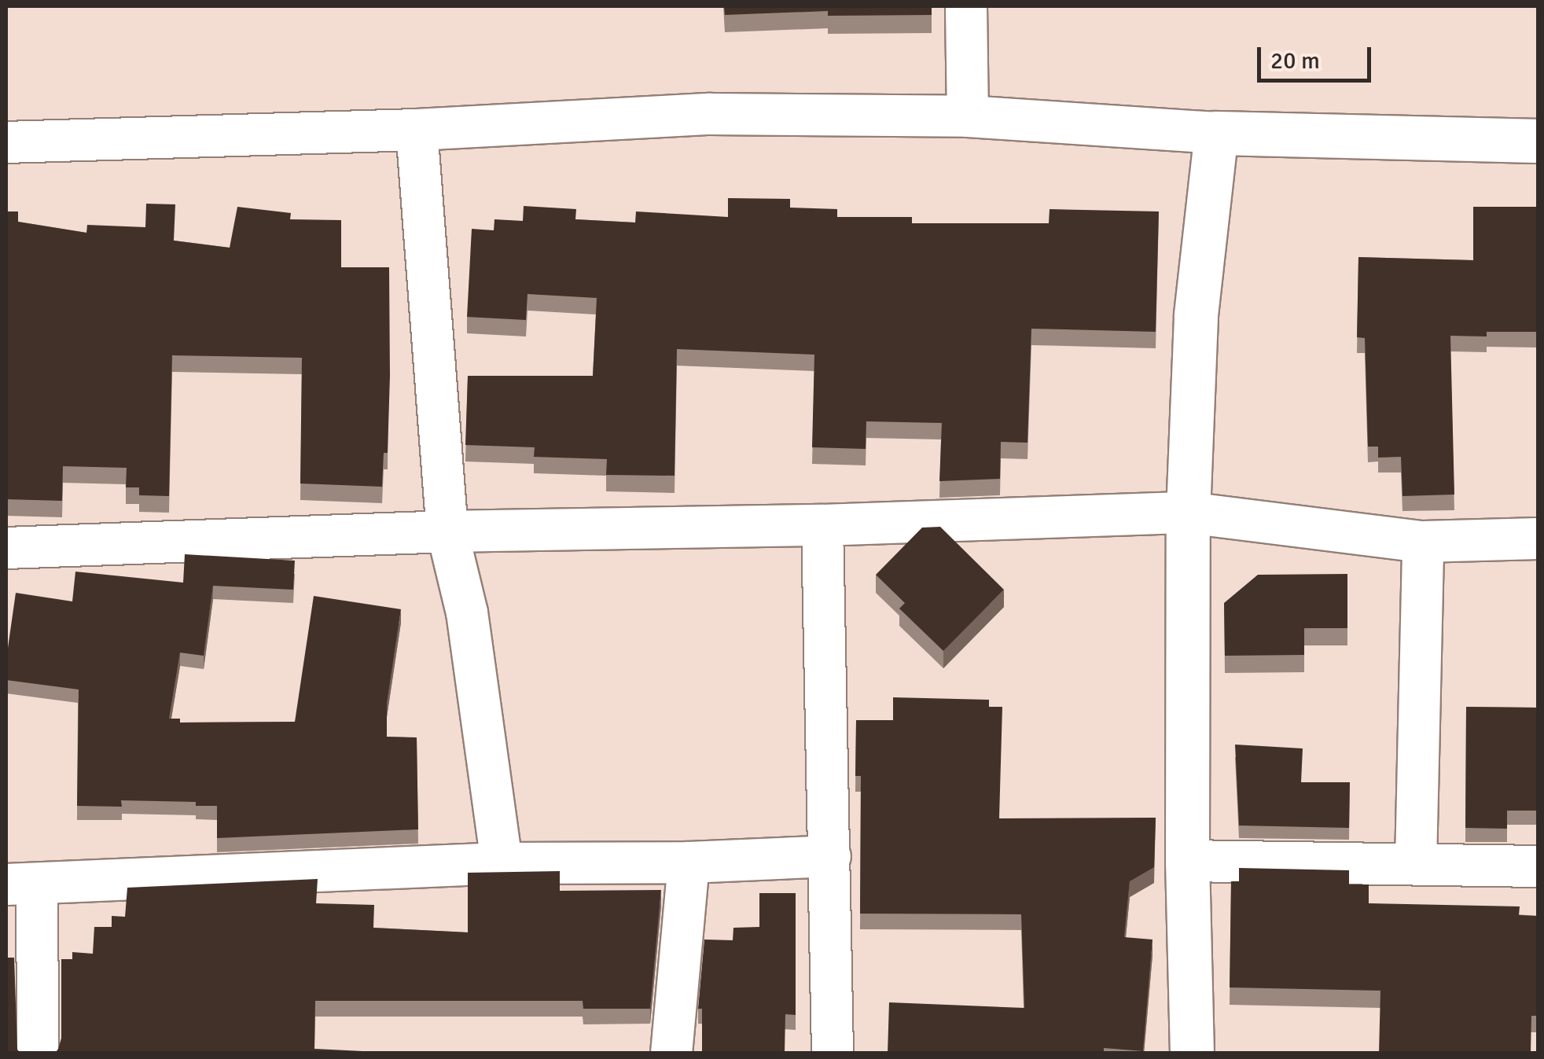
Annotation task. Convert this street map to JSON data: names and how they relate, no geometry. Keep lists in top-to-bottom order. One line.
{"scale_bar":"20 m"}
